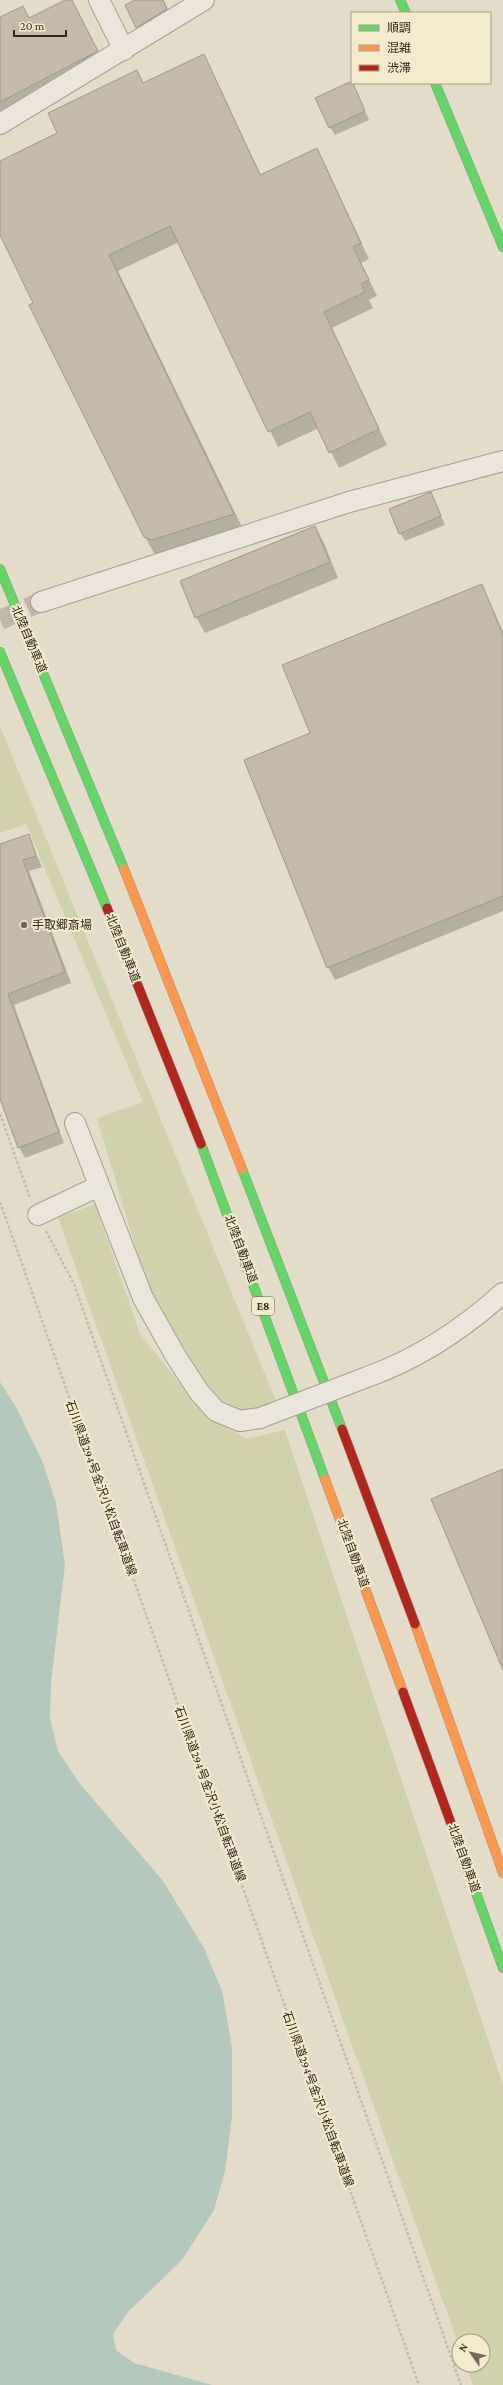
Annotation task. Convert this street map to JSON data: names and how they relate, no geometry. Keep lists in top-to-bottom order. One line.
{"streets":{"main road":["北陸自動車道","E8"],"path":["石川県道294号金沢小松自転車道線"]},"places":["手取郷斎場"],"legend":["順調","混雑","渋滞"],"scale_bar":"20 m","north":"top left"}
